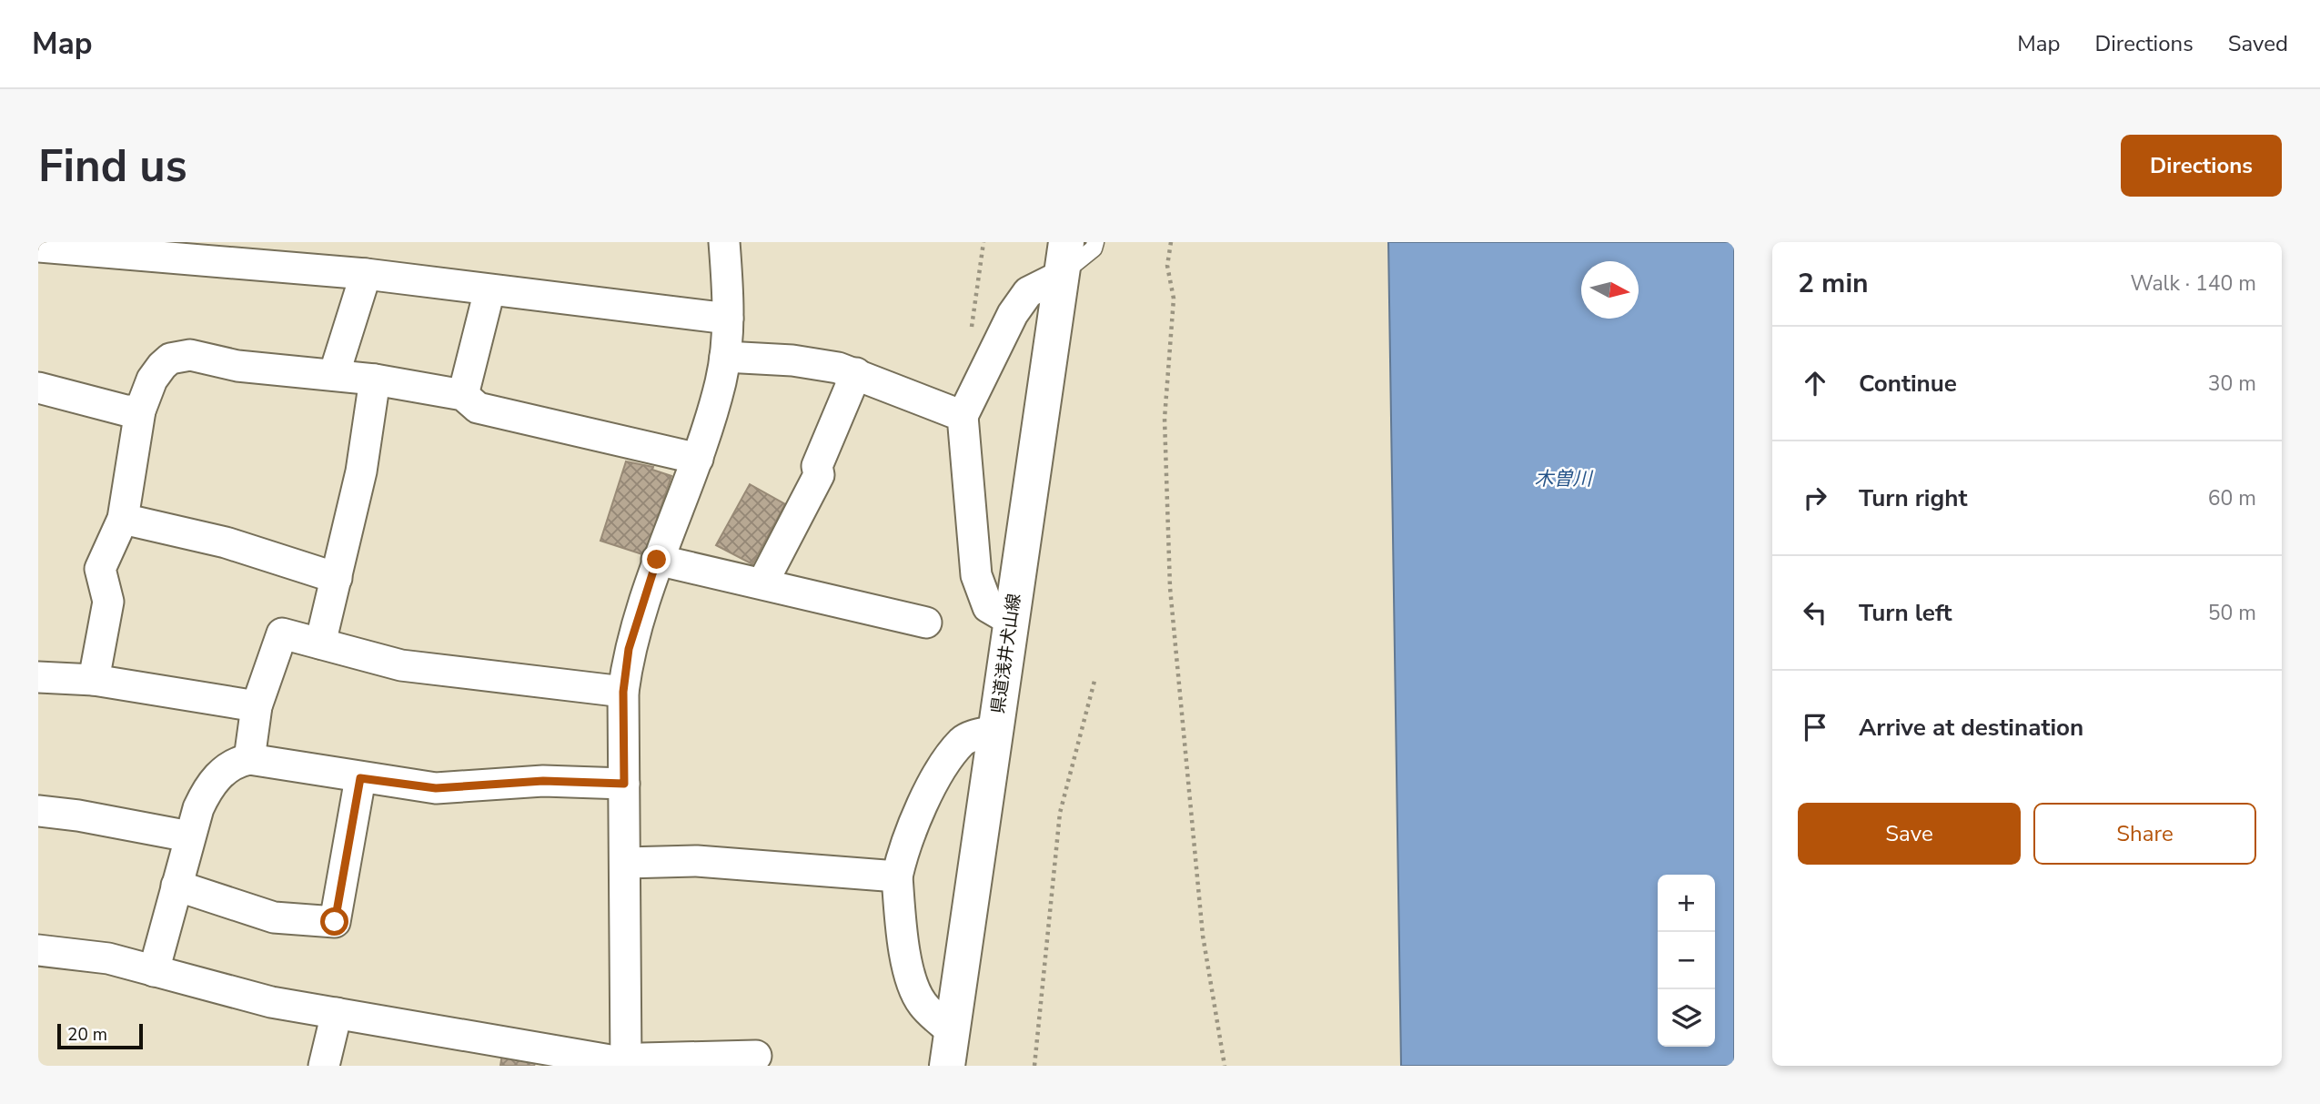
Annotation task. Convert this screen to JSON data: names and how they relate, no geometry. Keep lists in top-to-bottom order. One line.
{"streets":{"main road":["県道浅井犬山線"]},"water":["木曽川"],"scale_bar":"20 m","north":"right","page":{"header":"Map","nav":["Map","Directions","Saved"],"buttons":["Directions",["Save","Share"]],"title":"Find us","heading":["2 min","Walk · 140 m"],"list":[["Continue","30 m"],["Turn right","60 m"],["Turn left","50 m"],"Arrive at destination"],"map_buttons":["+","−"],"scale":"20 m"}}
